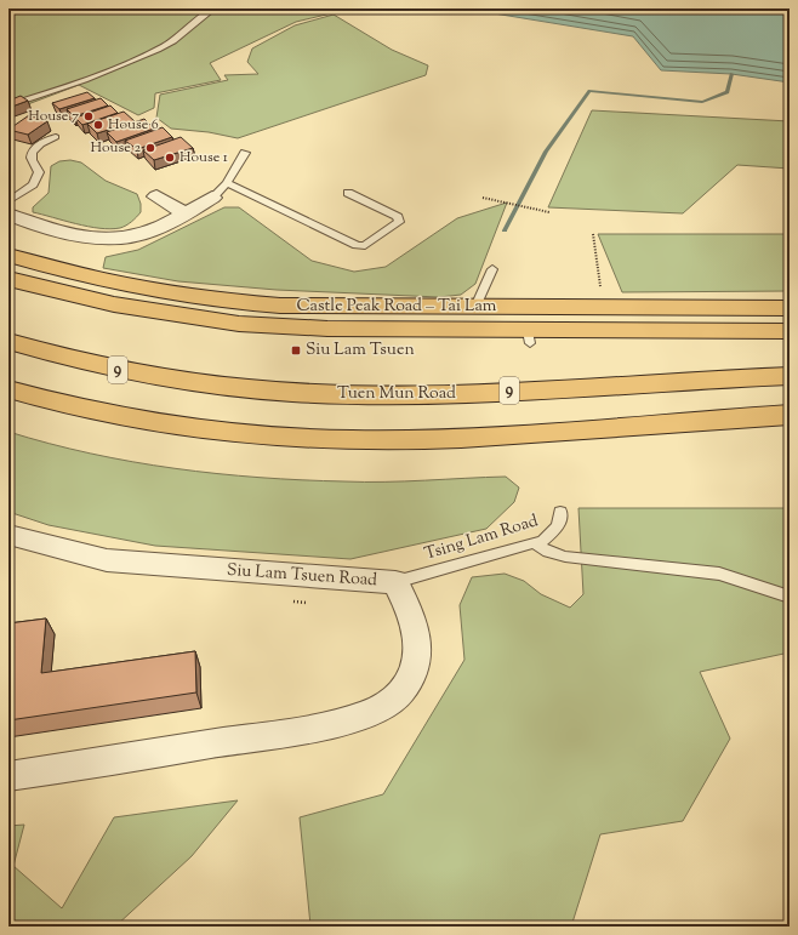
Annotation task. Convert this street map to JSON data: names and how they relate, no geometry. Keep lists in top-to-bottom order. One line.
{"streets":{"main road":["Castle Peak Road – Tai Lam","9","Tuen Mun Road"],"street":["Siu Lam Tsuen Road"],"lane":["Tsing Lam Road"]},"crossings":[["Tsing Lam Road","Siu Lam Tsuen Road"]],"places":{"other":["House 7","House 6","House 2","House 1"],"transit":["Siu Lam Tsuen"]}}
